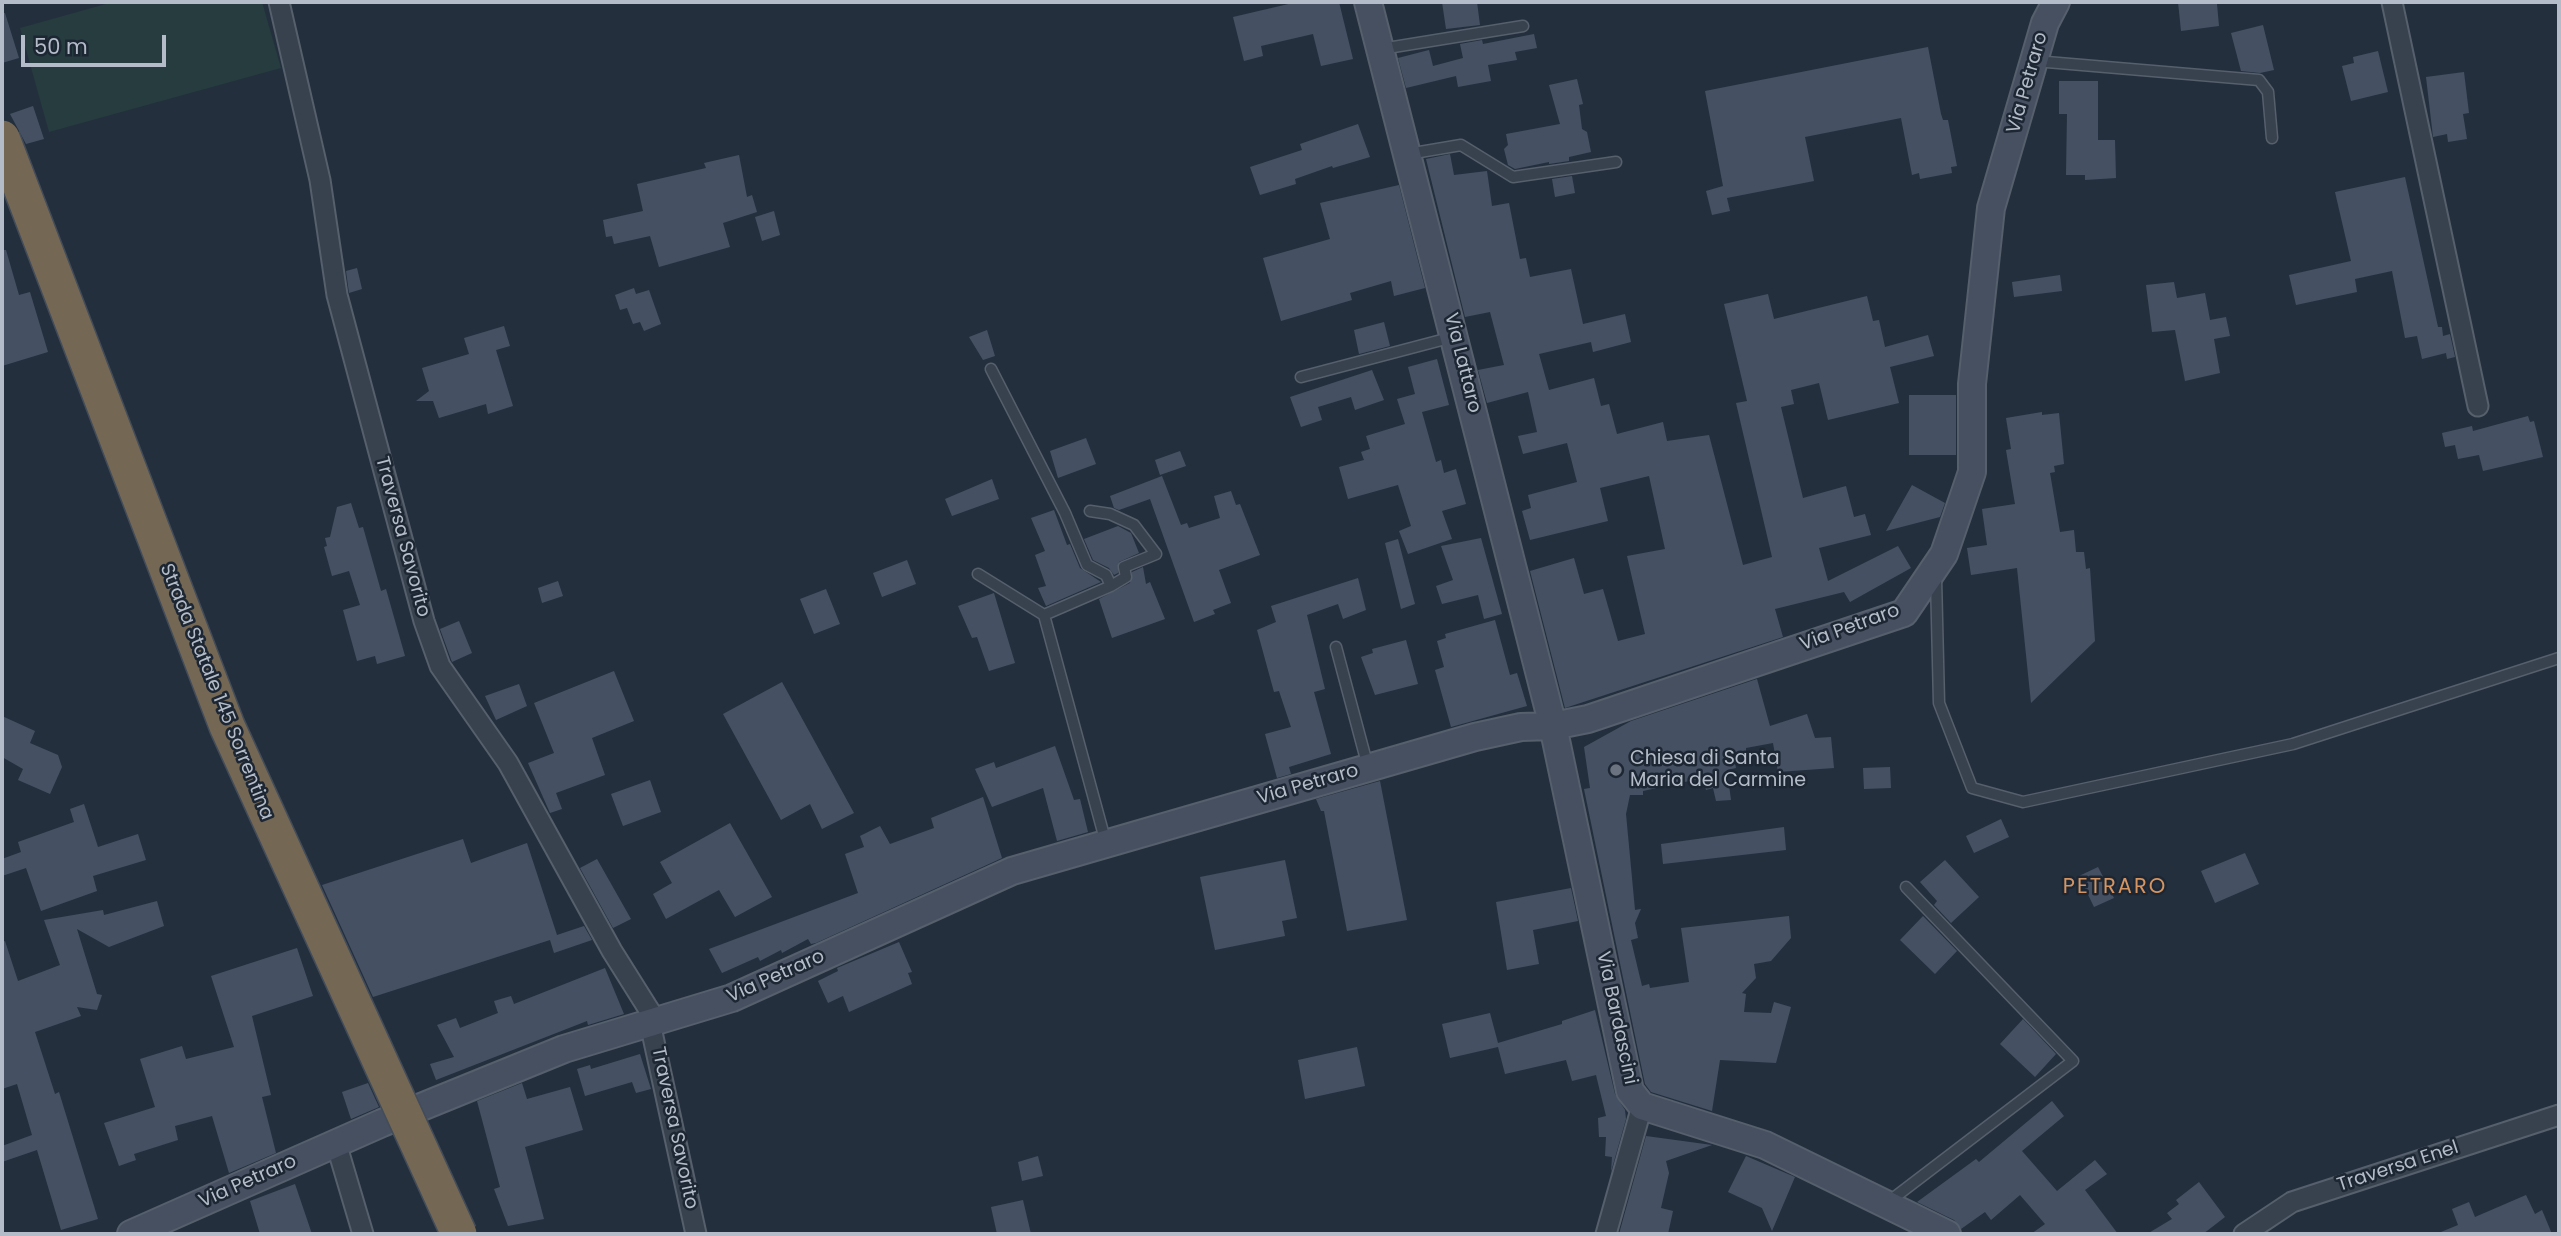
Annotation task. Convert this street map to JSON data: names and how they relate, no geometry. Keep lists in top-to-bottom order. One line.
{"streets":{"highway":["Strada Statale 145 Sorrentina"],"street":["Via Petraro","Via Lattaro","Traversa Savorito","Via Bardascini","Traversa Enel"]},"crossings":[["Via Petraro","Via Lattaro"],["Via Petraro","Traversa Savorito"],["Via Petraro","Via Bardascini"],["Via Lattaro","Via Bardascini"]],"districts":["PETRARO"],"places":["Chiesa di Santa Maria del Carmine"],"scale_bar":"50 m"}
